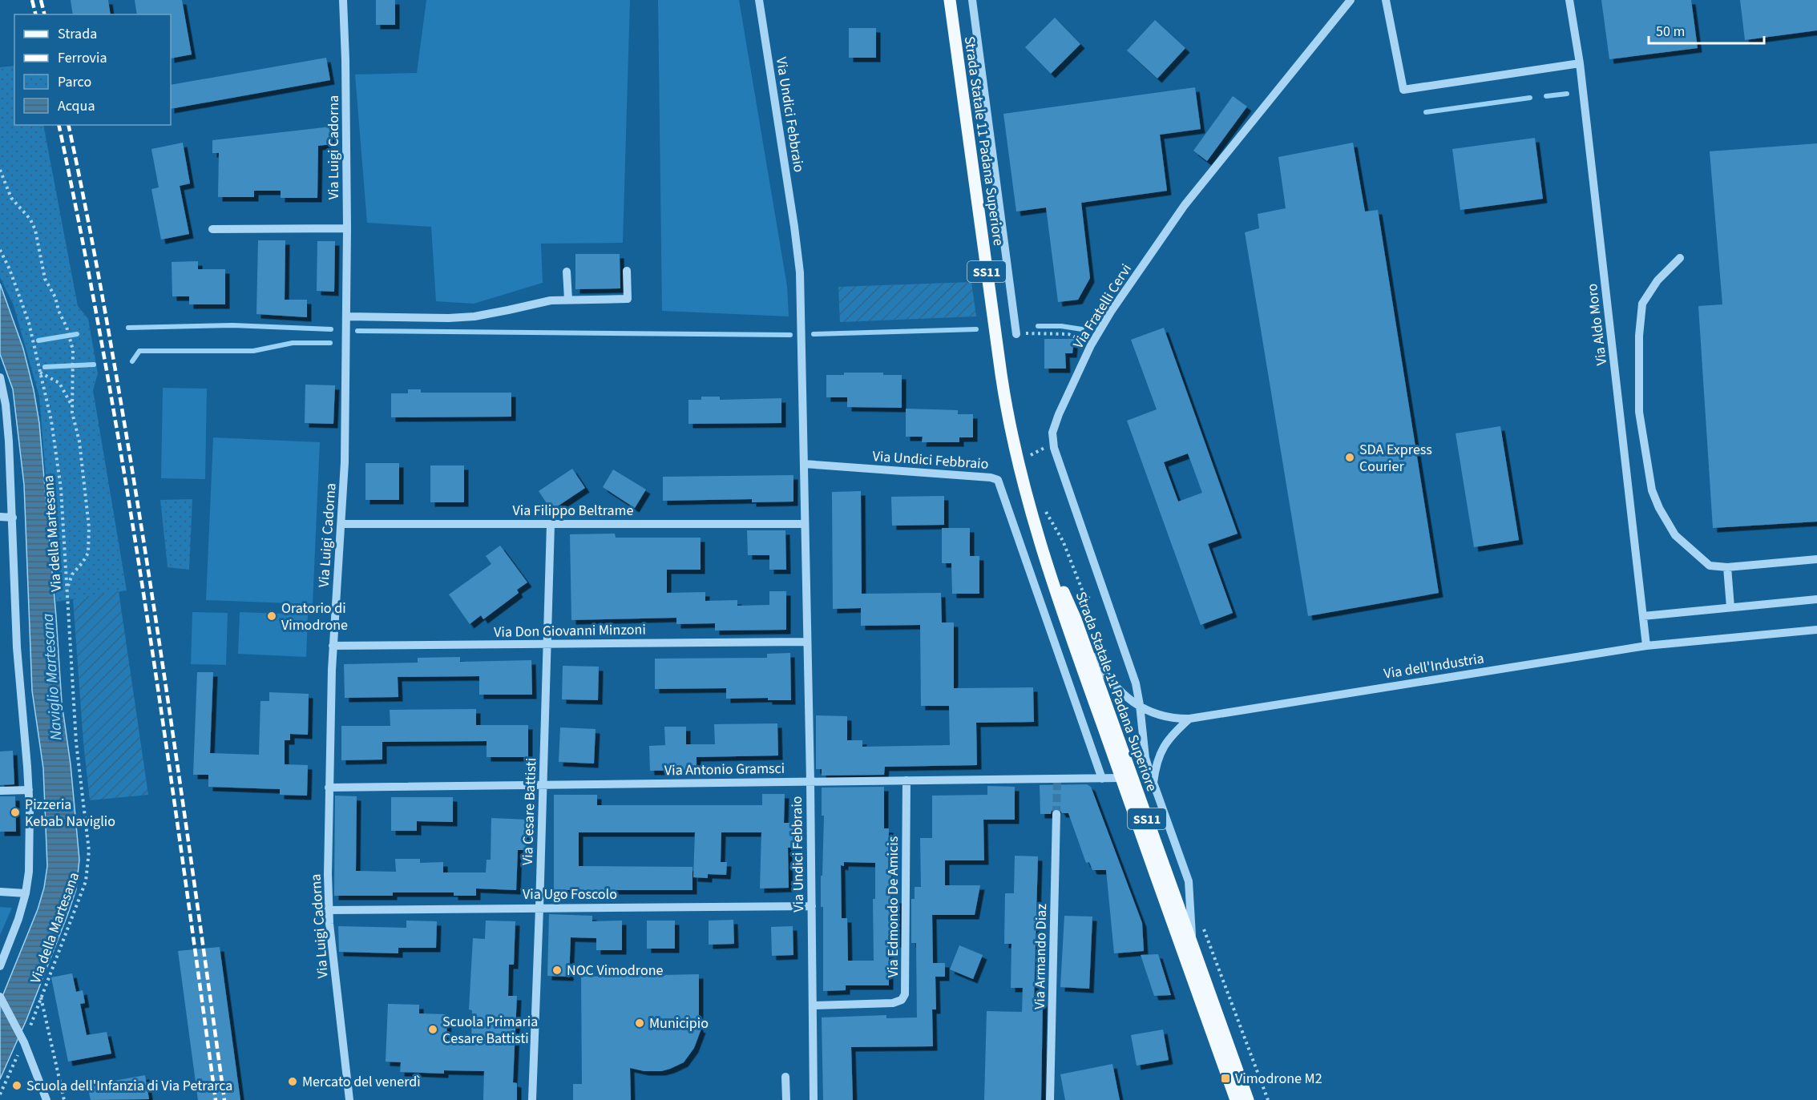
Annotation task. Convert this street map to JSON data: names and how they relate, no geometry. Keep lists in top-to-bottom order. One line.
{"streets":{"main road":["Strada Statale 11 Padana Superiore","SS11"],"street":["Via Undici Febbraio","Via Luigi Cadorna","Via Fratelli Cervi","Via Aldo Moro","Via Filippo Beltrame","Via Don Giovanni Minzoni","Via dell'Industria","Via Antonio Gramsci","Via Cesare Battisti","Via Ugo Foscolo","Via Edmondo De Amicis","Via Armando Diaz"],"path":["Via della Martesana"]},"crossings":[["Via Undici Febbraio","Via Filippo Beltrame"],["Via Undici Febbraio","Via Don Giovanni Minzoni"],["Via Undici Febbraio","Via Antonio Gramsci"],["Via Undici Febbraio","Via Ugo Foscolo"],["Via Undici Febbraio","Via Edmondo De Amicis"],["Strada Statale 11 Padana Superiore","Via Fratelli Cervi"],["Strada Statale 11 Padana Superiore","Via dell'Industria"],["Strada Statale 11 Padana Superiore","Via Antonio Gramsci"],["Via Luigi Cadorna","Via Filippo Beltrame"],["Via Luigi Cadorna","Via Don Giovanni Minzoni"],["Via Luigi Cadorna","Via Antonio Gramsci"],["Via Luigi Cadorna","Via Ugo Foscolo"],["Via Fratelli Cervi","Via dell'Industria"],["Via Aldo Moro","Via dell'Industria"],["Via Filippo Beltrame","Via Cesare Battisti"],["Via Don Giovanni Minzoni","Via Cesare Battisti"],["Via Antonio Gramsci","Via Cesare Battisti"],["Via Antonio Gramsci","Via Edmondo De Amicis"],["Via Cesare Battisti","Via Ugo Foscolo"]],"water":["Naviglio Martesana"],"places":{"other":["SDA Express Courier","Oratorio di Vimodrone","Pizzeria Kebab Naviglio","NOC Vimodrone","Municipio","Scuola Primaria Cesare Battisti","Mercato del venerdì","Scuola dell'Infanzia di Via Petrarca"],"transit":["Vimodrone M2"]},"legend":["Strada","Ferrovia","Parco","Acqua"],"scale_bar":"50 m"}
